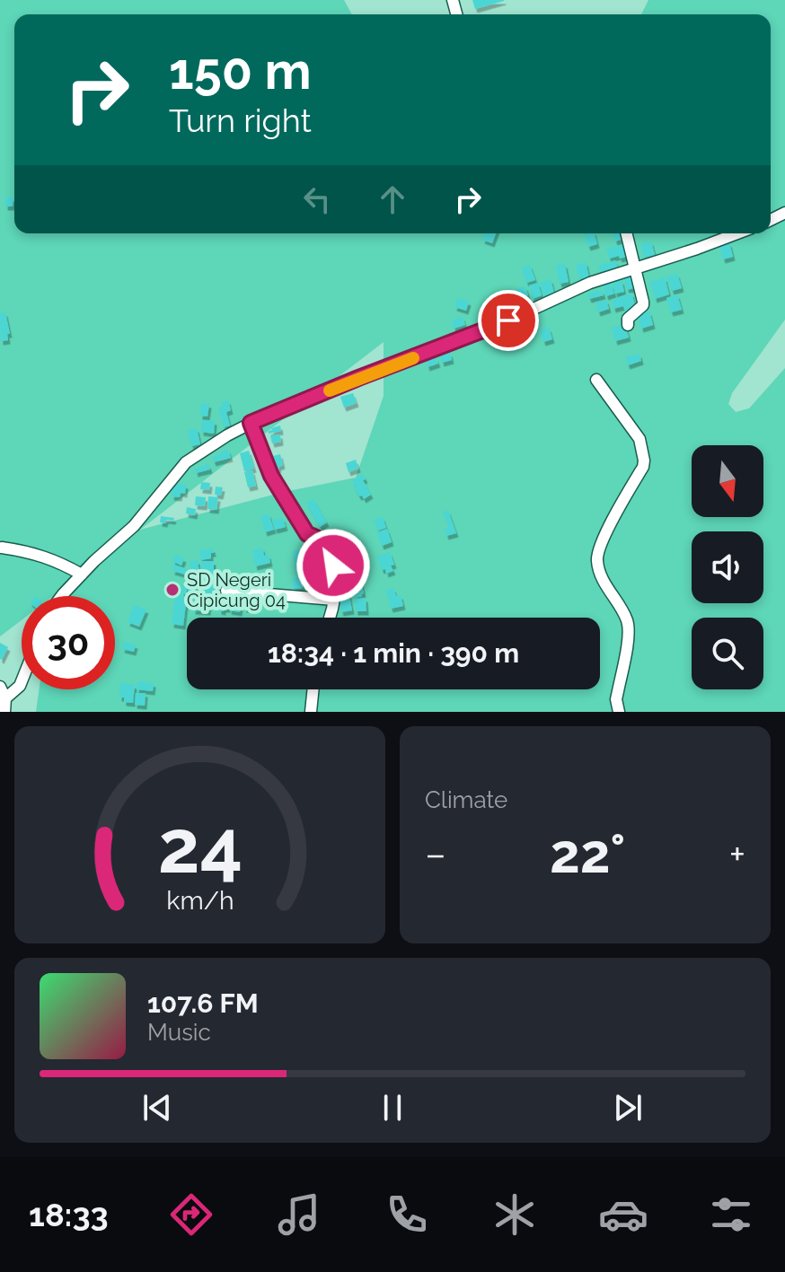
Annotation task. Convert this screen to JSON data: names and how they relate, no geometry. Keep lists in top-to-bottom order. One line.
{"places":["SD Negeri Cipicung 04"],"north":"bottom","page":{"turn":["150 m","Turn right"],"limit":"30","trip":"18:34 · 1 min · 390 m","tile":"Climate","heat":["−","22°","+"],"song":["107.6 FM","Music"],"tabs":"18:33","gauge":["24","km/h"]}}
